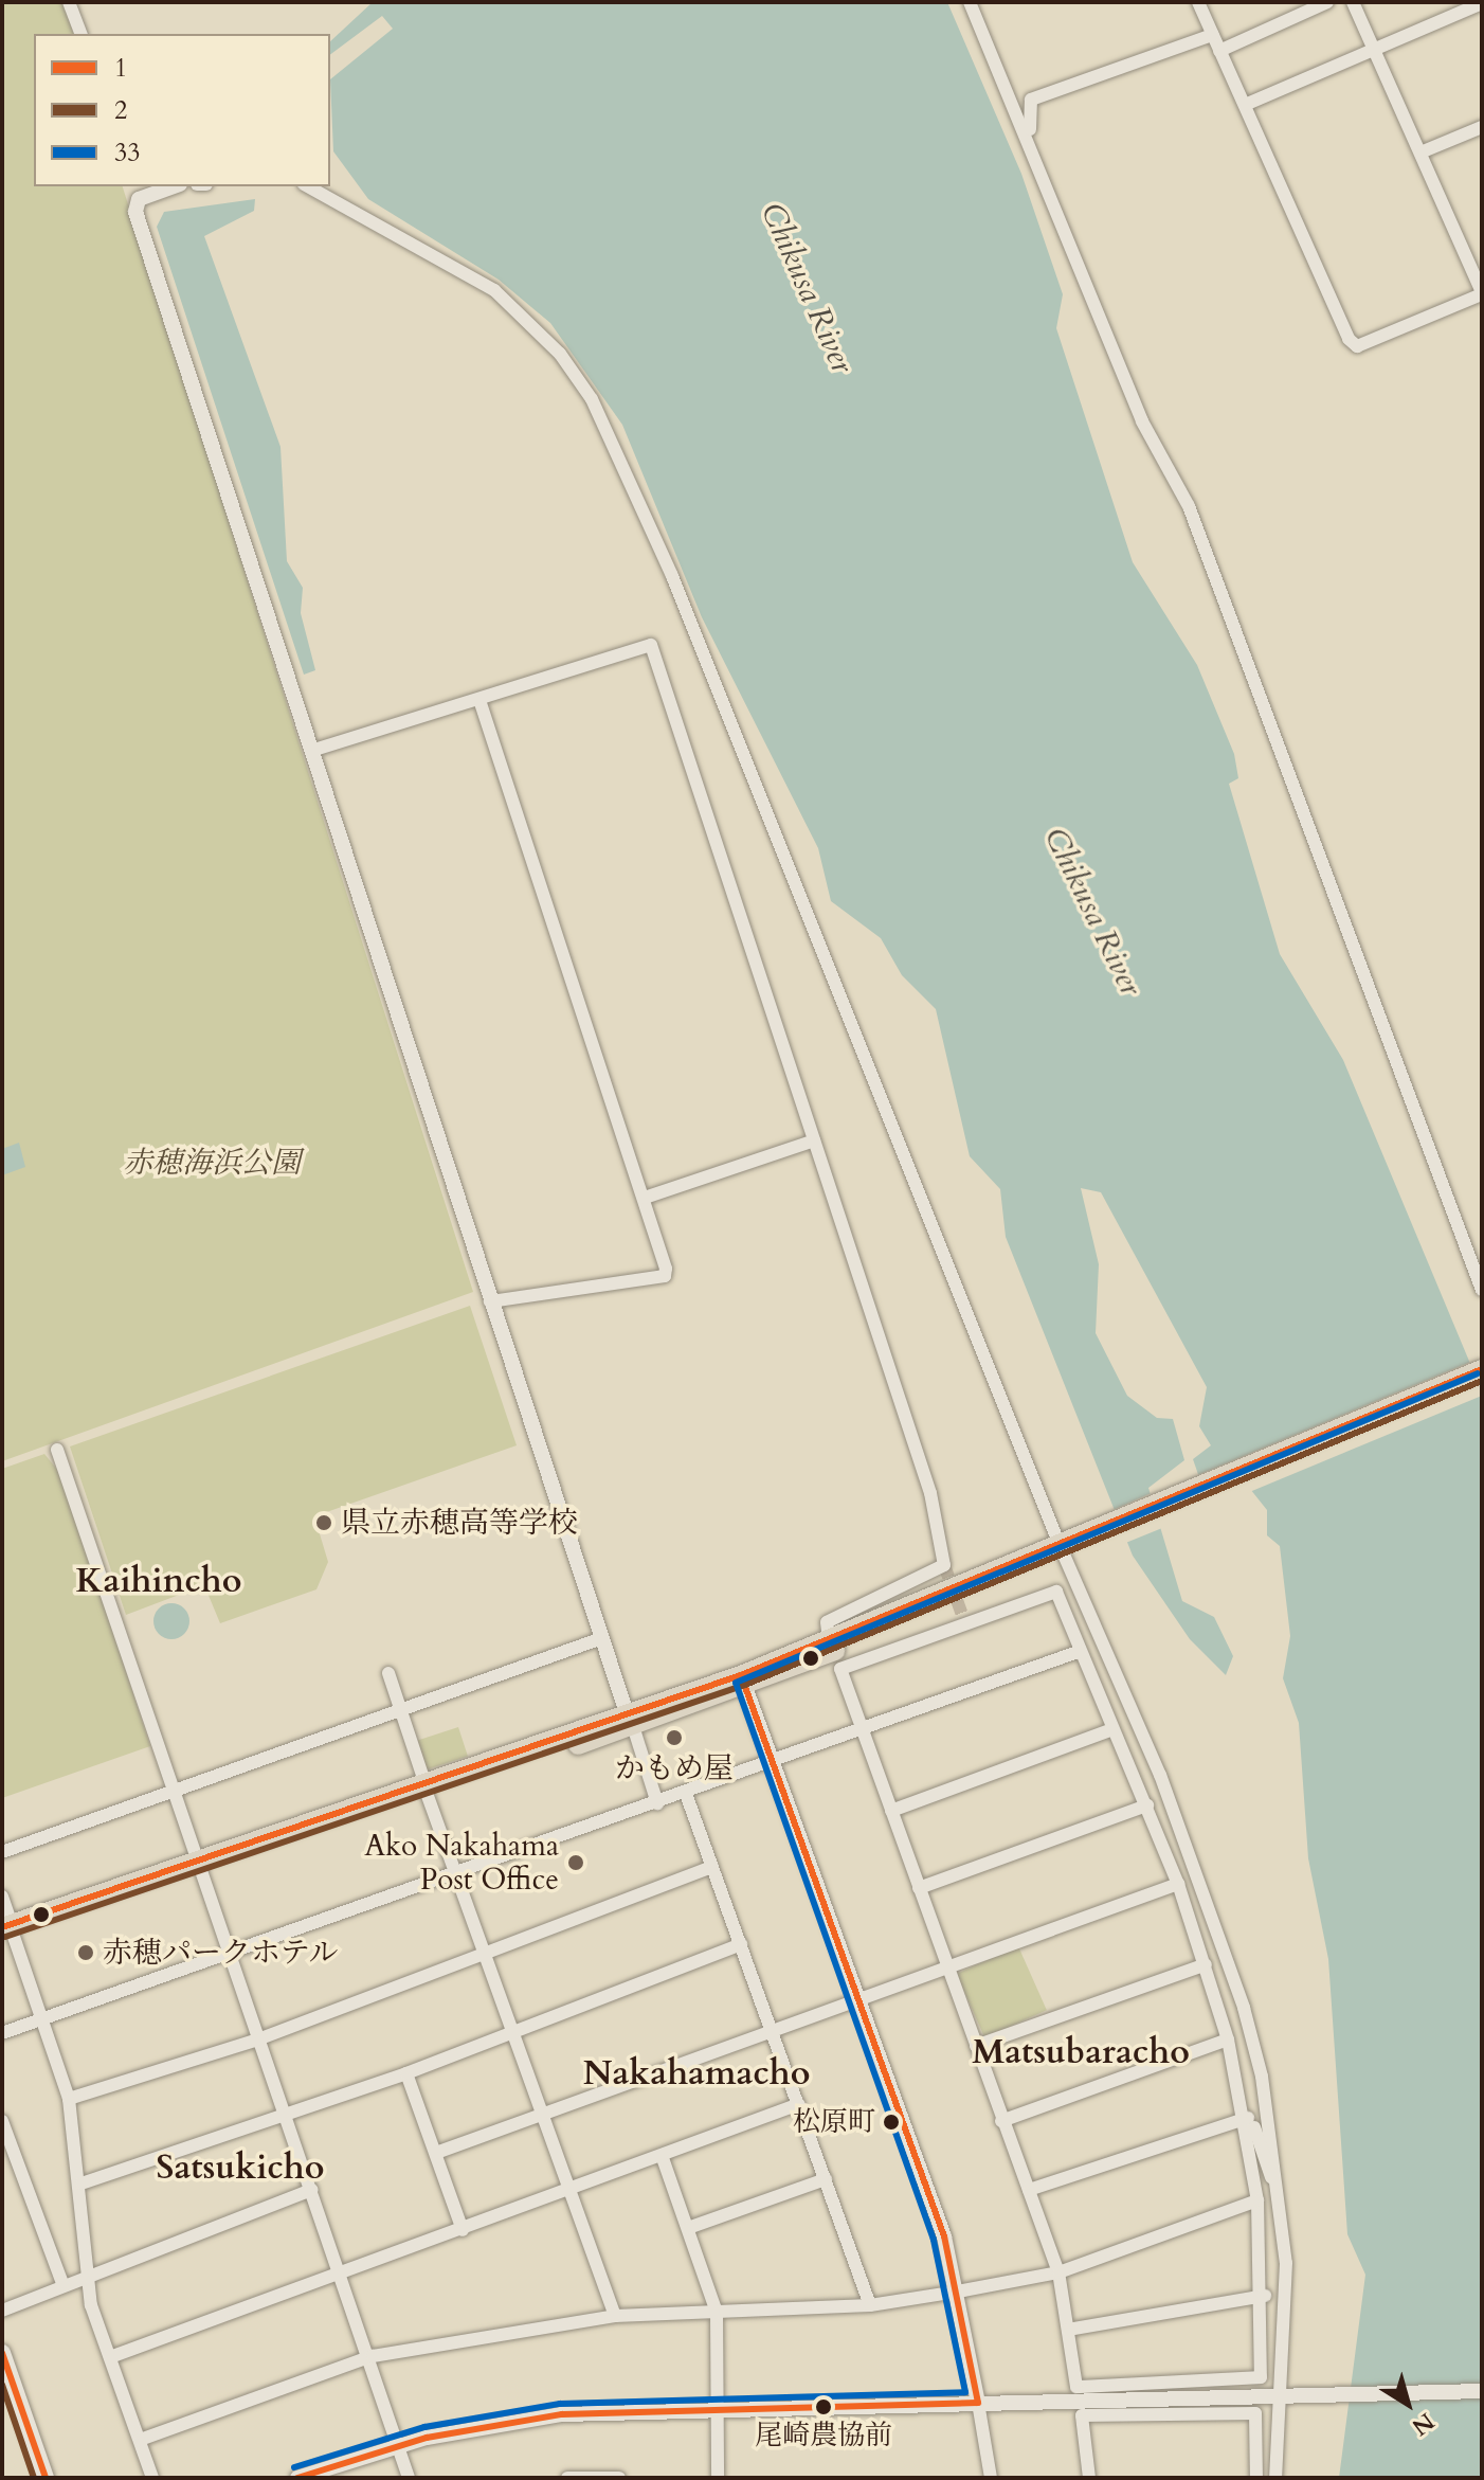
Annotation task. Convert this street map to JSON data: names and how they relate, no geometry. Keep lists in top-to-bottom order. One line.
{"districts":["Kaihincho","Matsubaracho","Nakahamacho","Satsukicho"],"water":["Chikusa River"],"parks":["赤穂海浜公園"],"places":["県立赤穂高等学校","かもめ屋","Ako Nakahama Post Office","赤穂パークホテル","松原町","尾崎農協前"],"lines":["transit line 1","transit line 33","transit line 2"],"legend":["1","2","33"],"north":"bottom right"}
